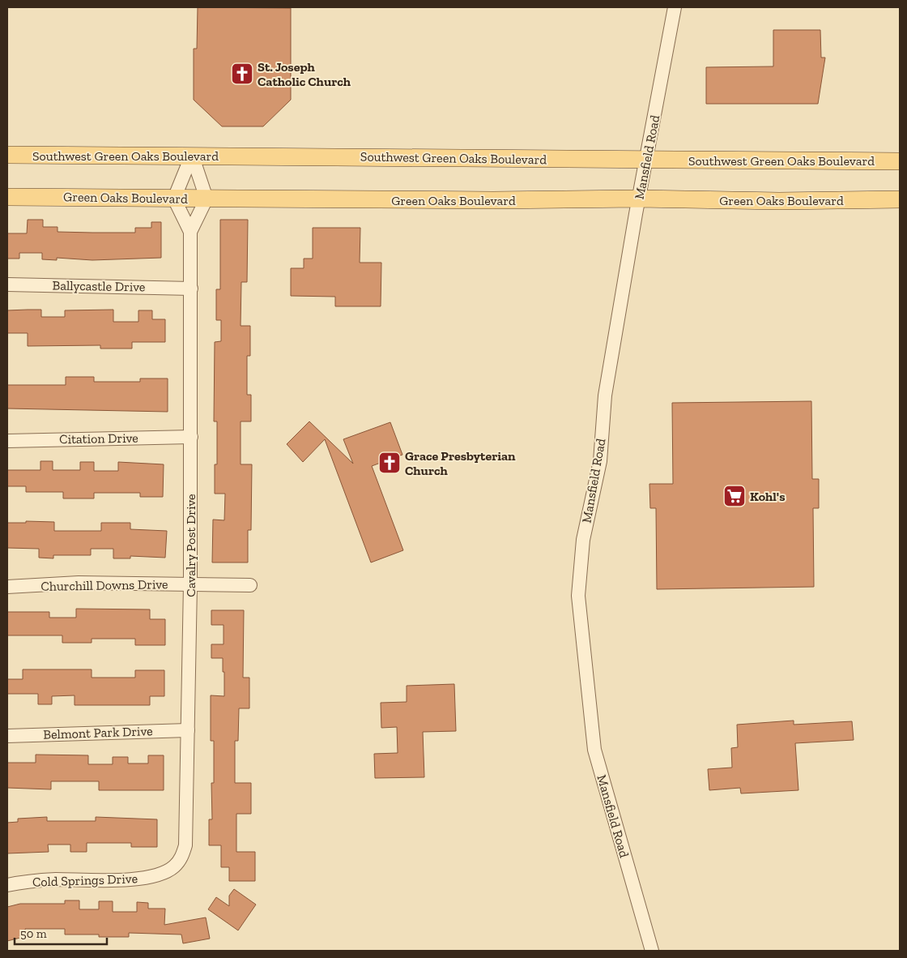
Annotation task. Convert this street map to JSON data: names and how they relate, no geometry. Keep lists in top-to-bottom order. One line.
{"streets":{"main road":["Southwest Green Oaks Boulevard","Green Oaks Boulevard"],"street":["Mansfield Road","Ballycastle Drive","Citation Drive","Cavalry Post Drive","Churchill Downs Drive","Belmont Park Drive","Cold Springs Drive"]},"crossings":[["Southwest Green Oaks Boulevard","Mansfield Road"],["Mansfield Road","Green Oaks Boulevard"],["Green Oaks Boulevard","Cavalry Post Drive"],["Ballycastle Drive","Cavalry Post Drive"],["Citation Drive","Cavalry Post Drive"],["Cavalry Post Drive","Churchill Downs Drive"],["Cavalry Post Drive","Belmont Park Drive"],["Cavalry Post Drive","Cold Springs Drive"]],"places":{"church":["St. Joseph Catholic Church","Grace Presbyterian Church"],"supermarket":["Kohl's"]},"scale_bar":"50 m"}
